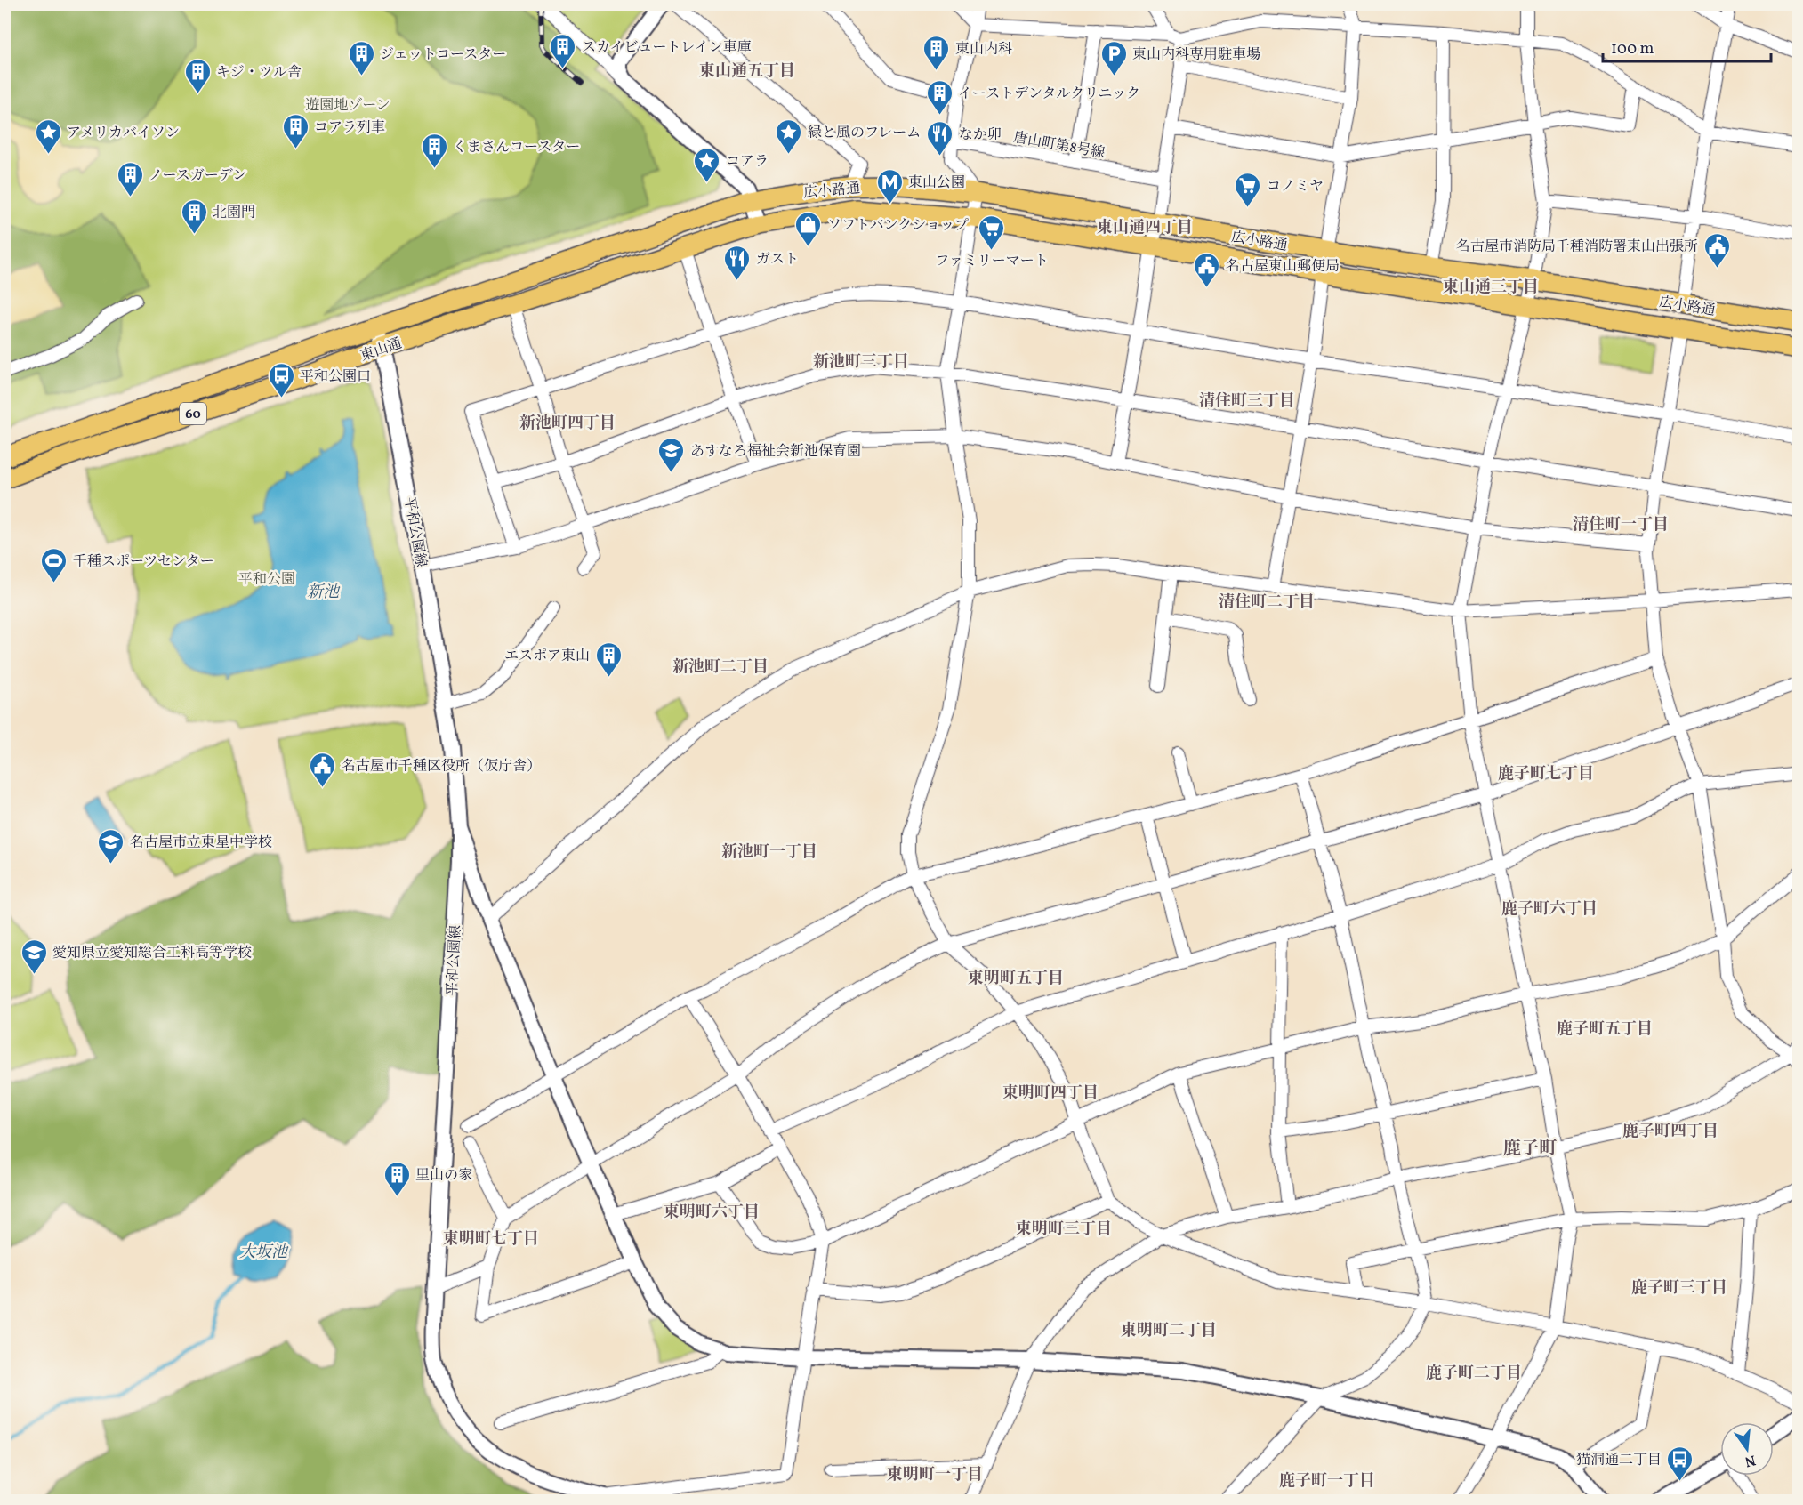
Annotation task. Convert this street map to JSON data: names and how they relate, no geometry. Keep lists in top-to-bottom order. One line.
{"streets":{"main road":["広小路通","東山通","60"],"street":["唐山町第8号線","平和公園線"]},"crossings":[["広小路通","東山通"],["東山通","平和公園線"]],"districts":["東山通五丁目","東山通四丁目","東山通三丁目","新池町三丁目","清住町三丁目","新池町四丁目","清住町一丁目","清住町二丁目","新池町二丁目","鹿子町七丁目","新池町一丁目","鹿子町六丁目","東明町五丁目","鹿子町五丁目","東明町四丁目","鹿子町四丁目","鹿子町","東明町六丁目","東明町三丁目","東明町七丁目","鹿子町三丁目","東明町二丁目","鹿子町二丁目","東明町一丁目","鹿子町一丁目"],"water":["新池","大坂池"],"parks":["遊園地ゾーン","平和公園"],"places":{"building":["スカイビュートレイン車庫","東山内科","ジェットコースター","キジ・ツル舎","イーストデンタルクリニック","コアラ列車","くまさんコースター","ノースガーデン","北園門","エスポア東山","里山の家"],"parking":["東山内科専用駐車場"],"place":["アメリカバイソン","緑と風のフレーム","コアラ"],"restaurant":["なか卯","ガスト"],"metro station":["東山公園"],"supermarket":["コノミヤ","ファミリーマート"],"shop":["ソフトバンクショップ"],"public building":["名古屋市消防局千種消防署東山出張所","名古屋東山郵便局","名古屋市千種区役所（仮庁舎）"],"bus stop":["平和公園口","猫洞通二丁目"],"school or university":["あすなろ福祉会新池保育園","名古屋市立東星中学校","愛知県立愛知総合工科高等学校"],"sports":["千種スポーツセンター"]},"scale_bar":"100 m","north":"bottom"}
